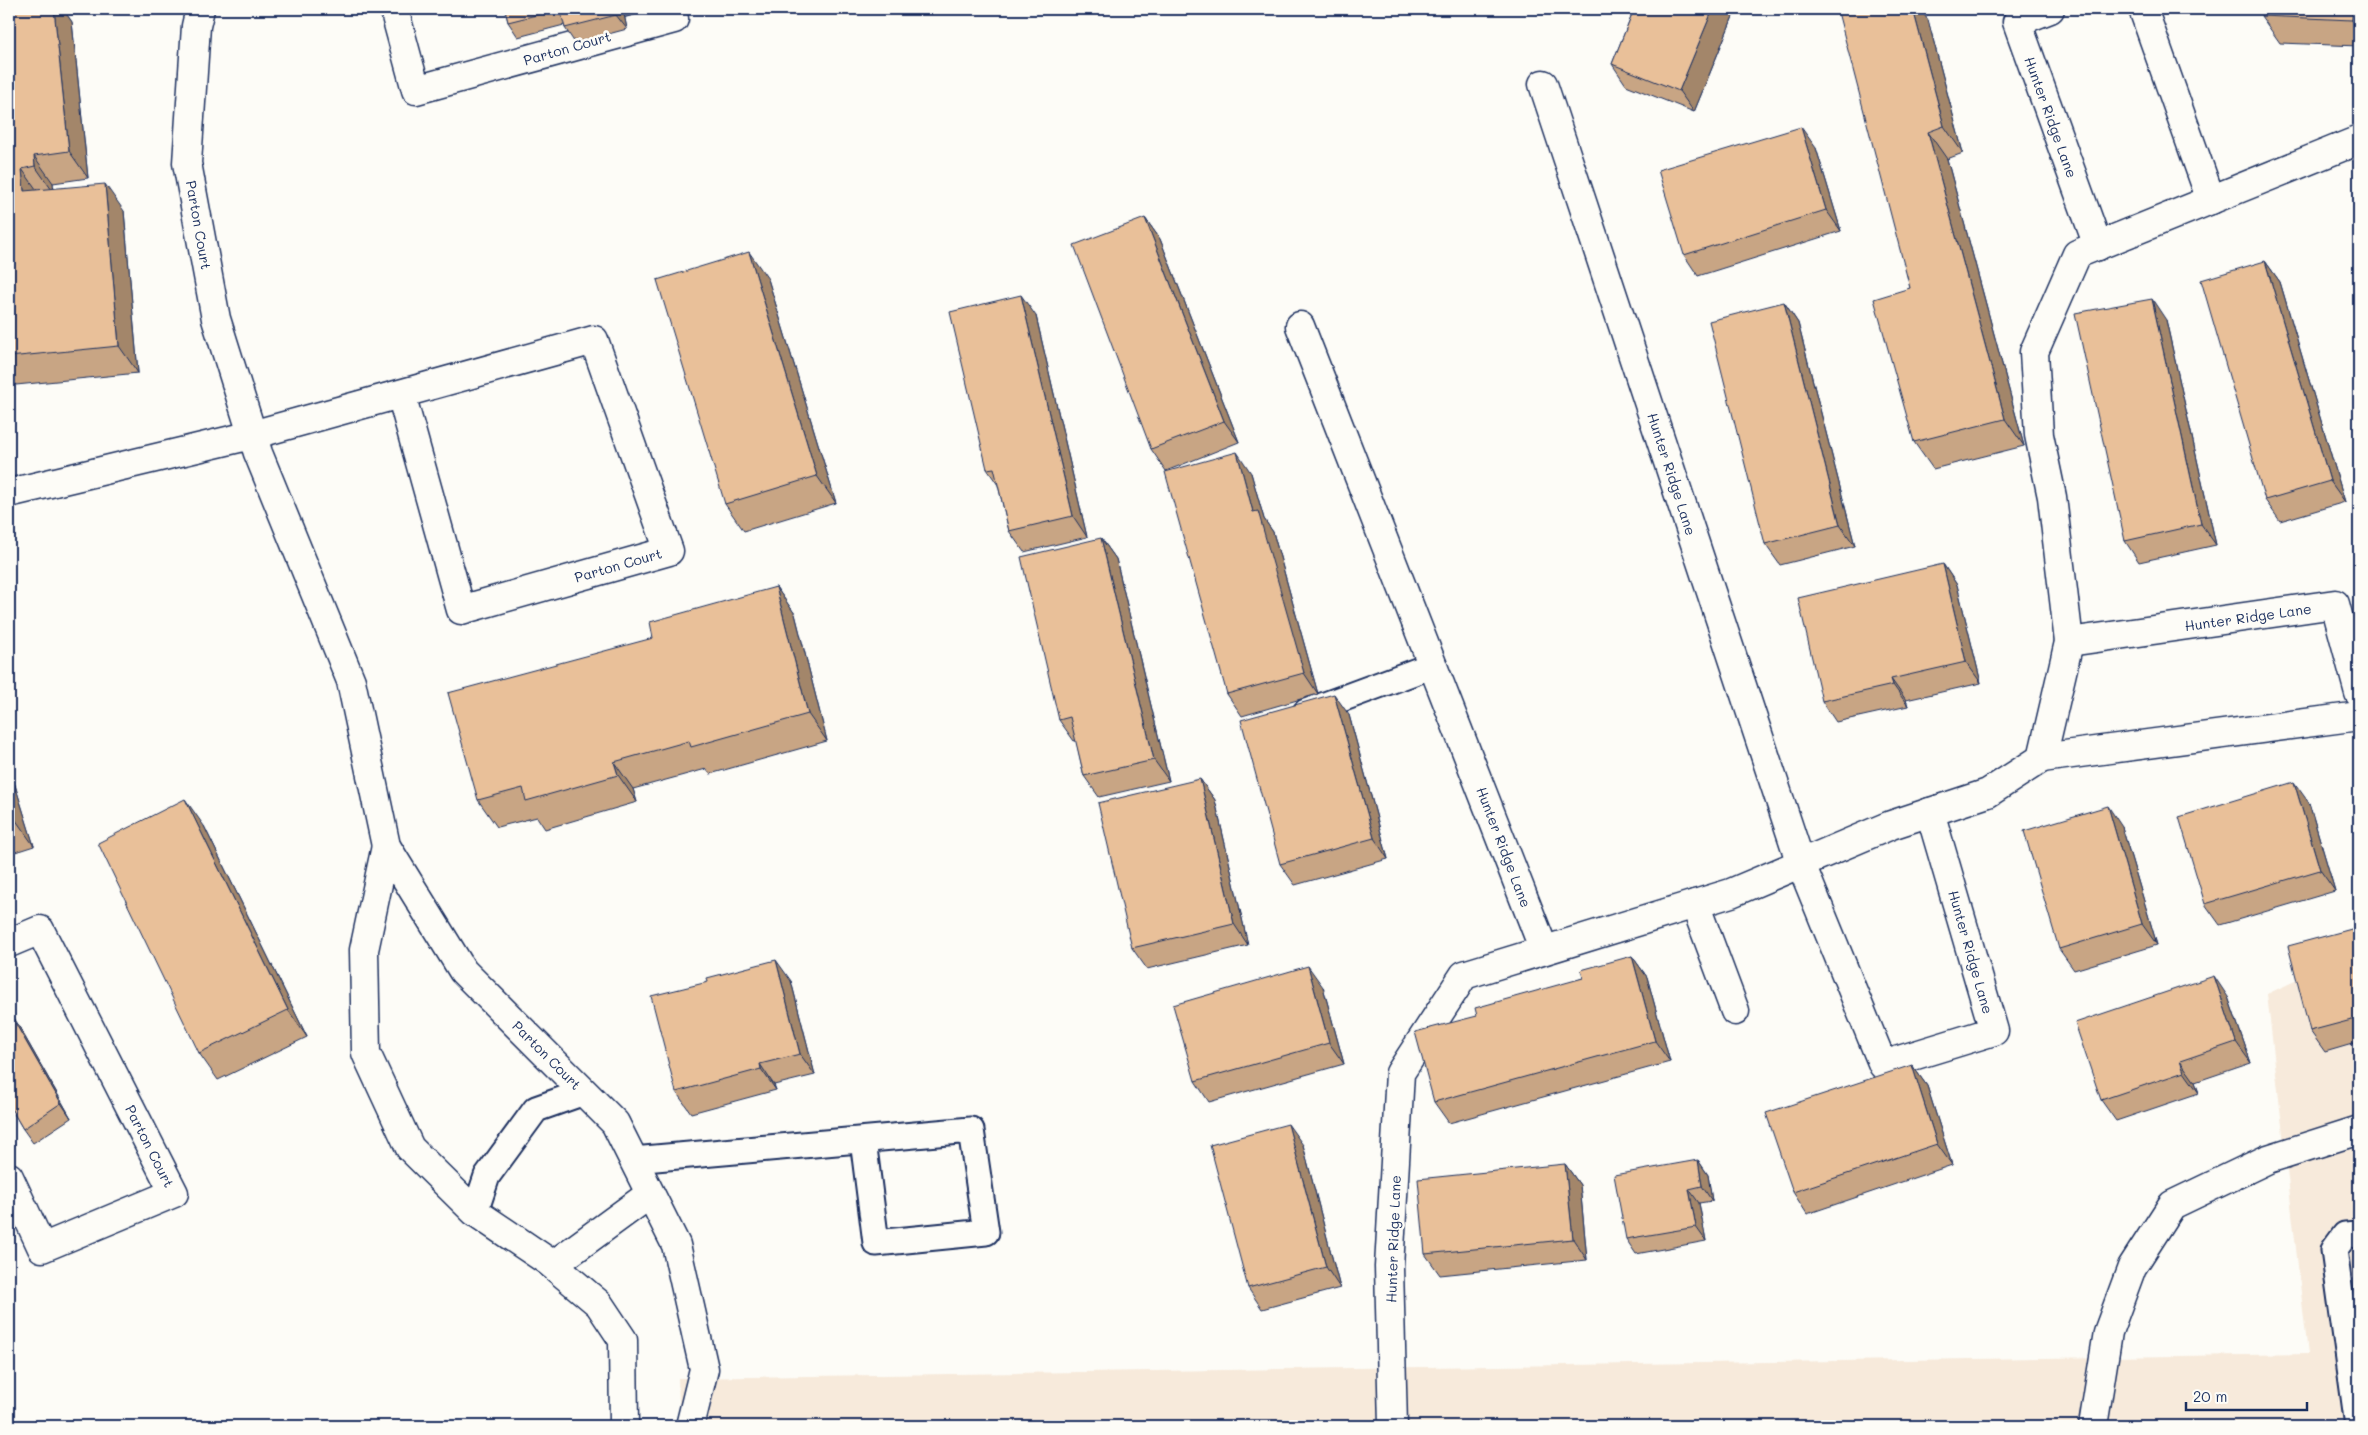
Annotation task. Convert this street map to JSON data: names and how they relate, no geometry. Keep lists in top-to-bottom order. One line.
{"streets":{"street":["Parton Court","Hunter Ridge Lane"]},"scale_bar":"20 m"}
